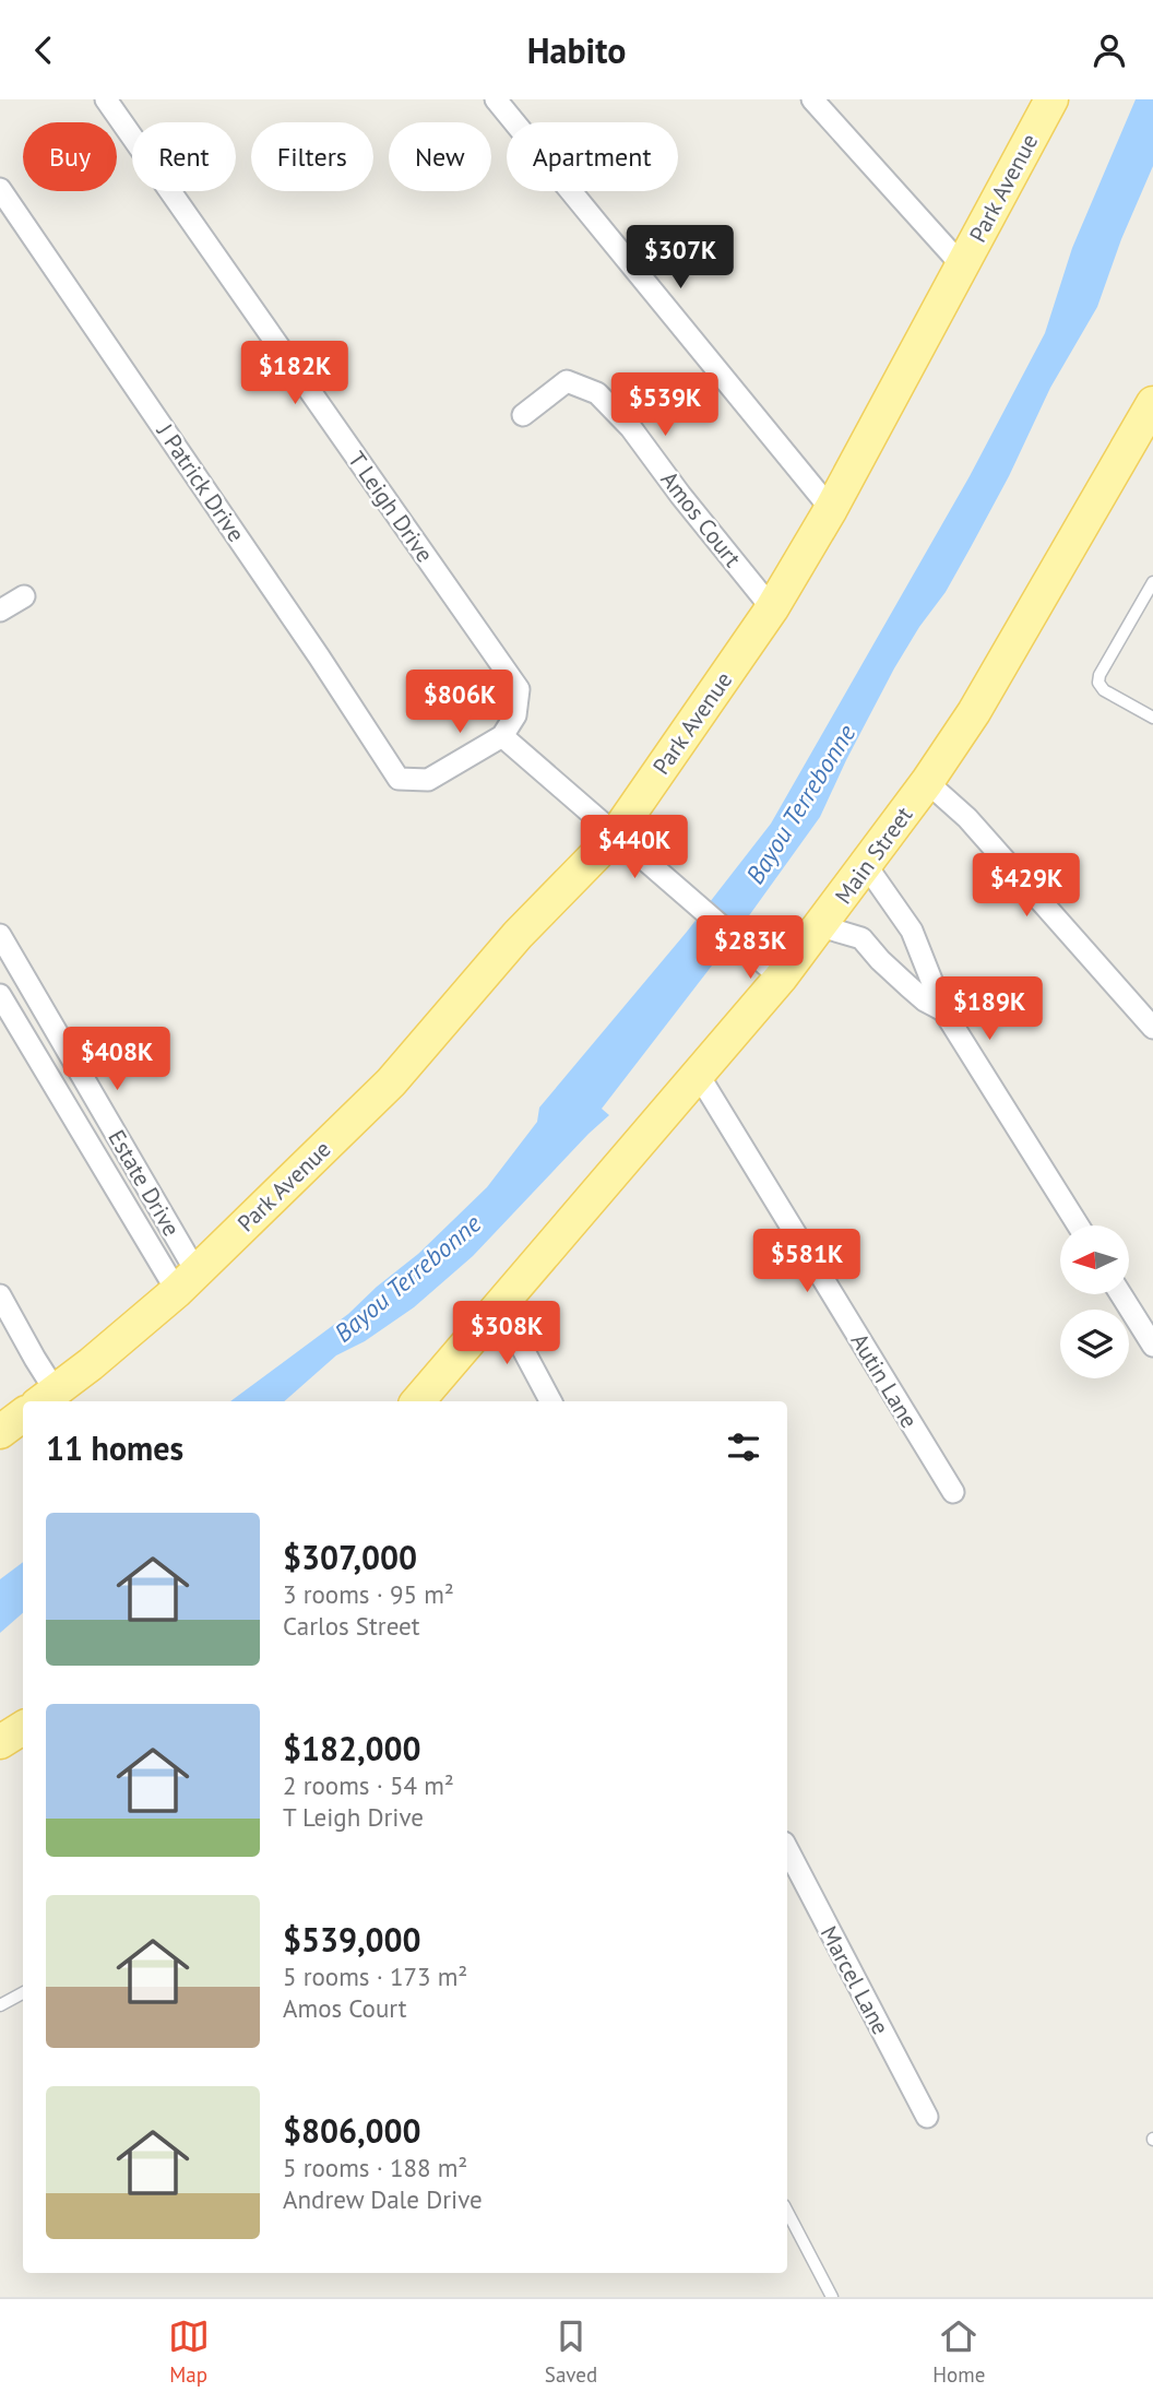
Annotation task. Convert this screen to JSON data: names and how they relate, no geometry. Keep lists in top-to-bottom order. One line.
{"streets":{"main road":["Park Avenue","Main Street"],"street":["J Patrick Drive","T Leigh Drive","Amos Court","Estate Drive","Autin Lane","Marcel Lane"]},"crossings":[["Park Avenue","Amos Court"],["Park Avenue","Estate Drive"],["J Patrick Drive","T Leigh Drive"],["Main Street","Autin Lane"]],"water":["Bayou Terrebonne"],"north":"left","page":{"header":"Habito","chip":["Buy","Rent","Filters","New","Apartment"],"price":["$307K","$182K","$539K","$806K","$440K","$429K","$283K","$189K","$408K","$581K","$308K"],"heading":"11 homes","list":[{"name":"$307,000","note":"3 rooms · 95 m² · Carlos Street"},{"name":"$182,000","note":"2 rooms · 54 m² · T Leigh Drive"},{"name":"$539,000","note":"5 rooms · 173 m² · Amos Court"},{"name":"$806,000","note":"5 rooms · 188 m² · Andrew Dale Drive"}],"tabs":["Map","Saved","Home"]}}
